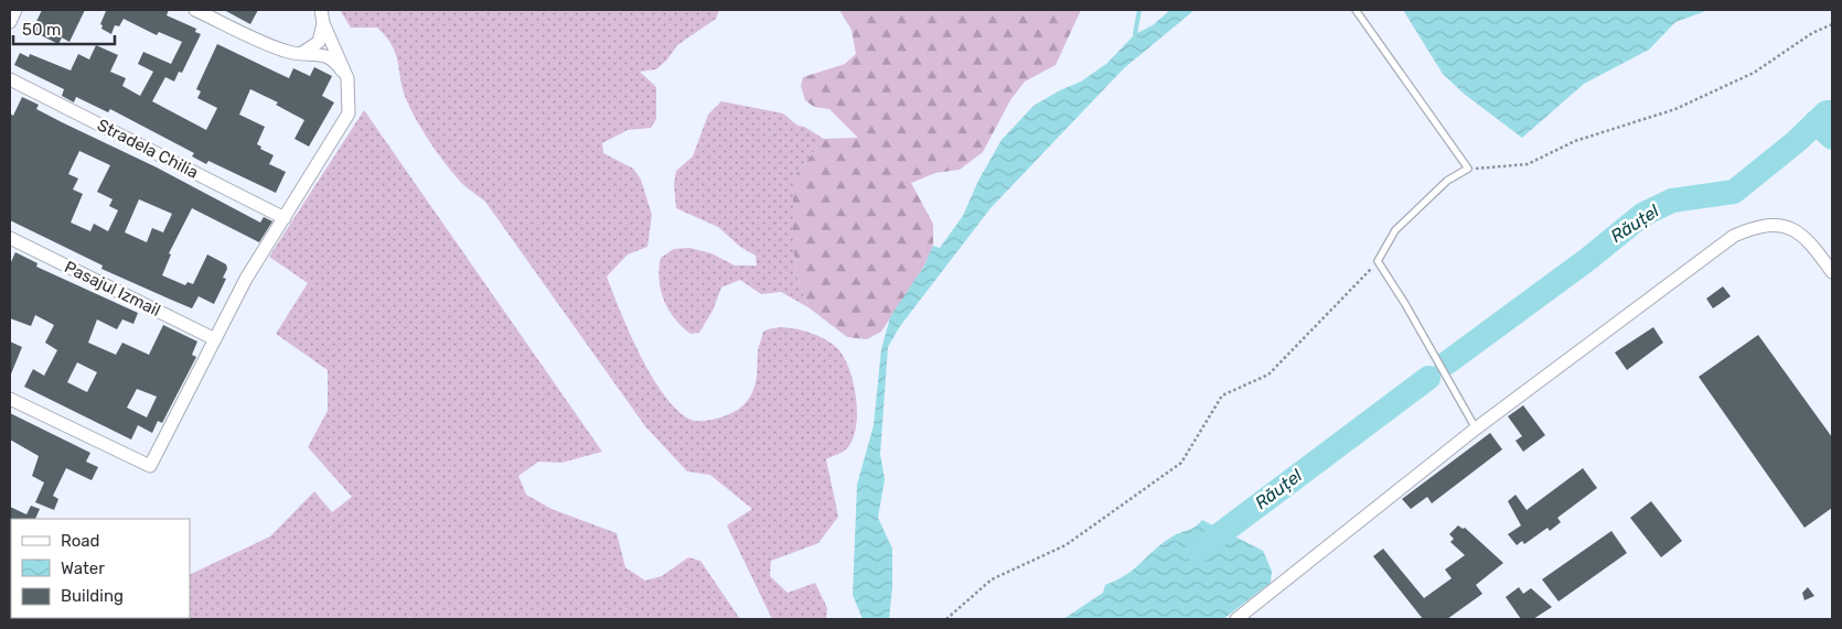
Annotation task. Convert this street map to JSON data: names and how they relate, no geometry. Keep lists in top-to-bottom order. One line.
{"streets":{"street":["Stradela Chilia","Pasajul Izmail"]},"water":["Răuțel"],"legend":["Road","Water","Building"],"scale_bar":"50 m"}
